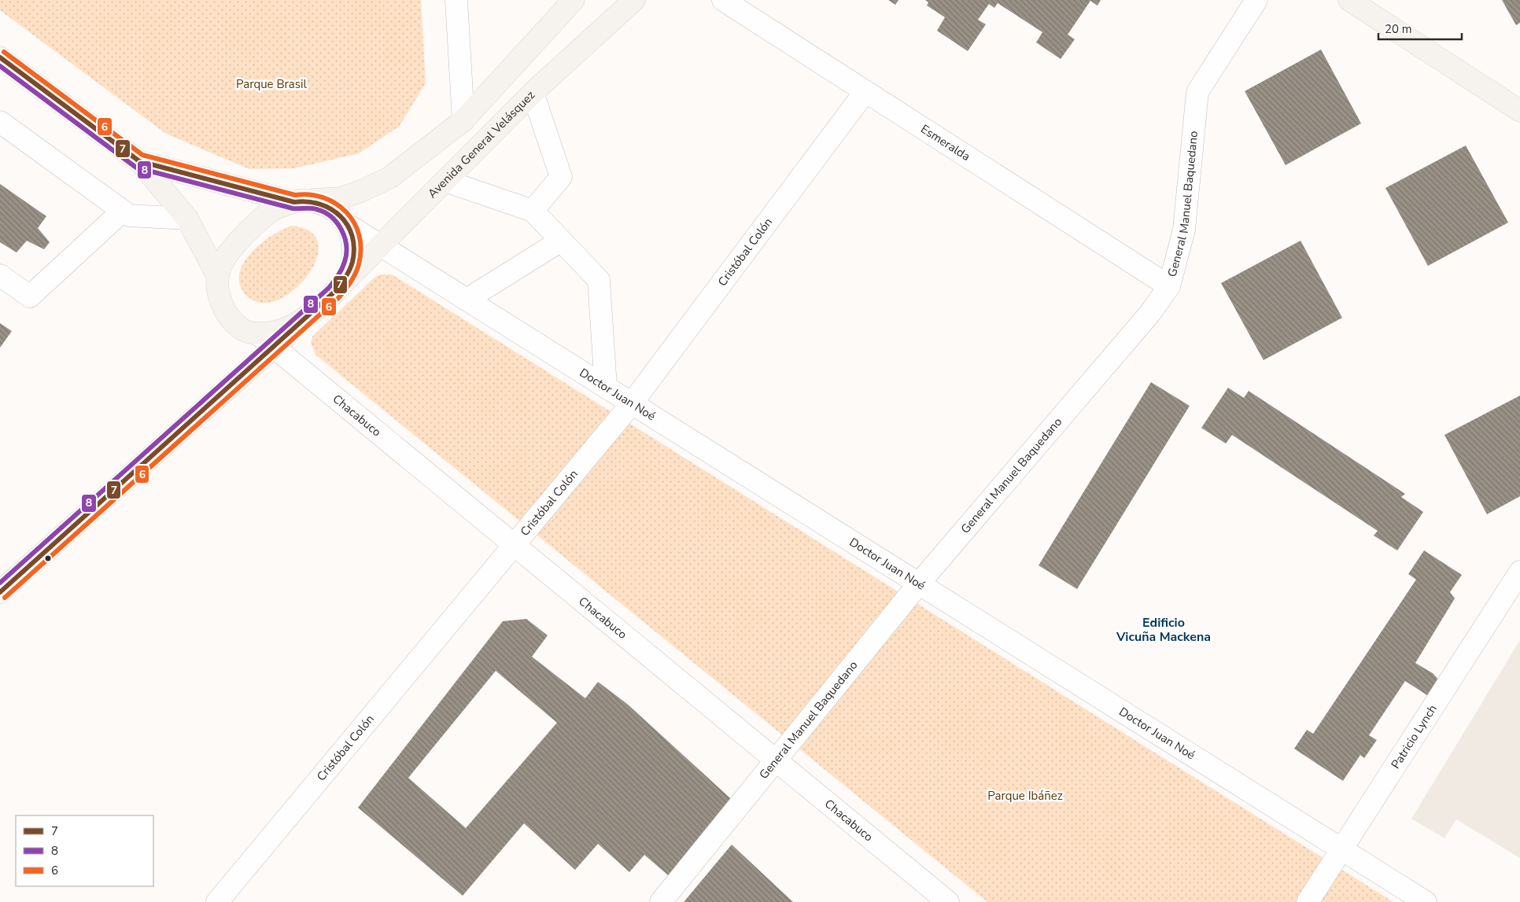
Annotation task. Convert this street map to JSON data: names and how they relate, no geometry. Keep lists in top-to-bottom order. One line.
{"streets":{"main road":["Avenida General Velásquez"],"street":["Esmeralda","General Manuel Baquedano","Cristóbal Colón","Doctor Juan Noé","Chacabuco","Patricio Lynch"]},"crossings":[["Esmeralda","General Manuel Baquedano"],["Esmeralda","Cristóbal Colón"],["Avenida General Velásquez","Doctor Juan Noé"],["Avenida General Velásquez","Chacabuco"],["General Manuel Baquedano","Doctor Juan Noé"],["General Manuel Baquedano","Chacabuco"],["Cristóbal Colón","Doctor Juan Noé"],["Cristóbal Colón","Chacabuco"],["Doctor Juan Noé","Chacabuco"],["Doctor Juan Noé","Patricio Lynch"]],"districts":["Edificio Vicuña Mackena"],"parks":["Parque Brasil","Parque Ibáñez"],"lines":["transit line 6","transit line 7","transit line 8"],"legend":["7","8","6"],"scale_bar":"20 m"}
